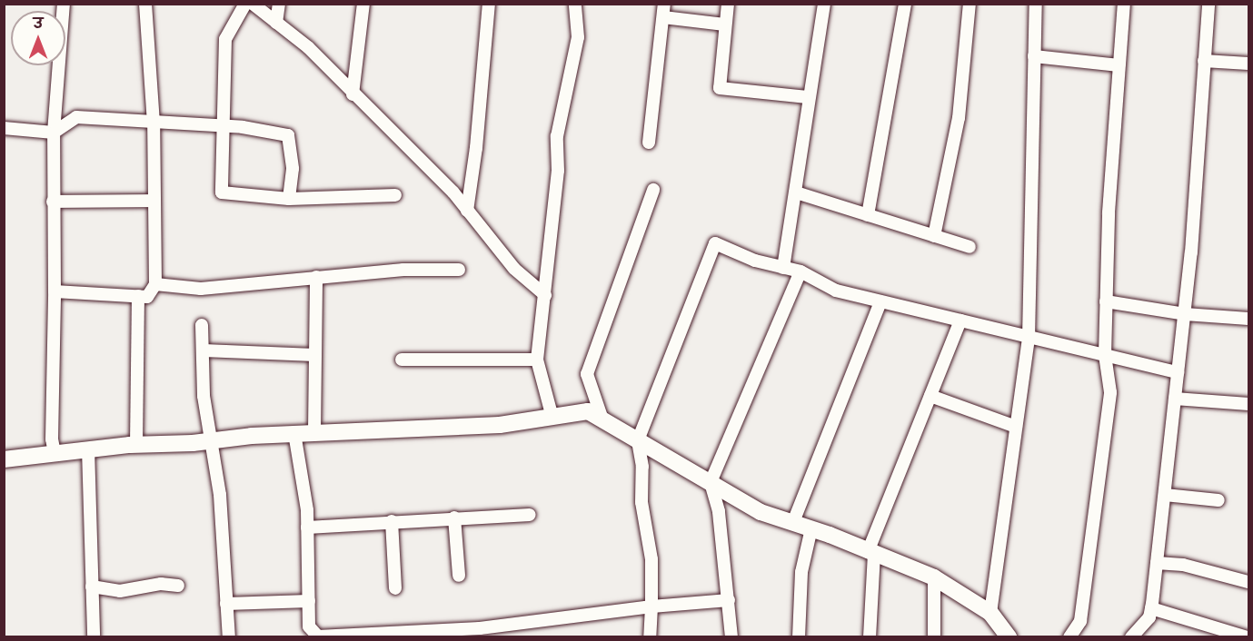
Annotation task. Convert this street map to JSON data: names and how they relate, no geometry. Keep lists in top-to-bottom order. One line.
{"north":"top"}
